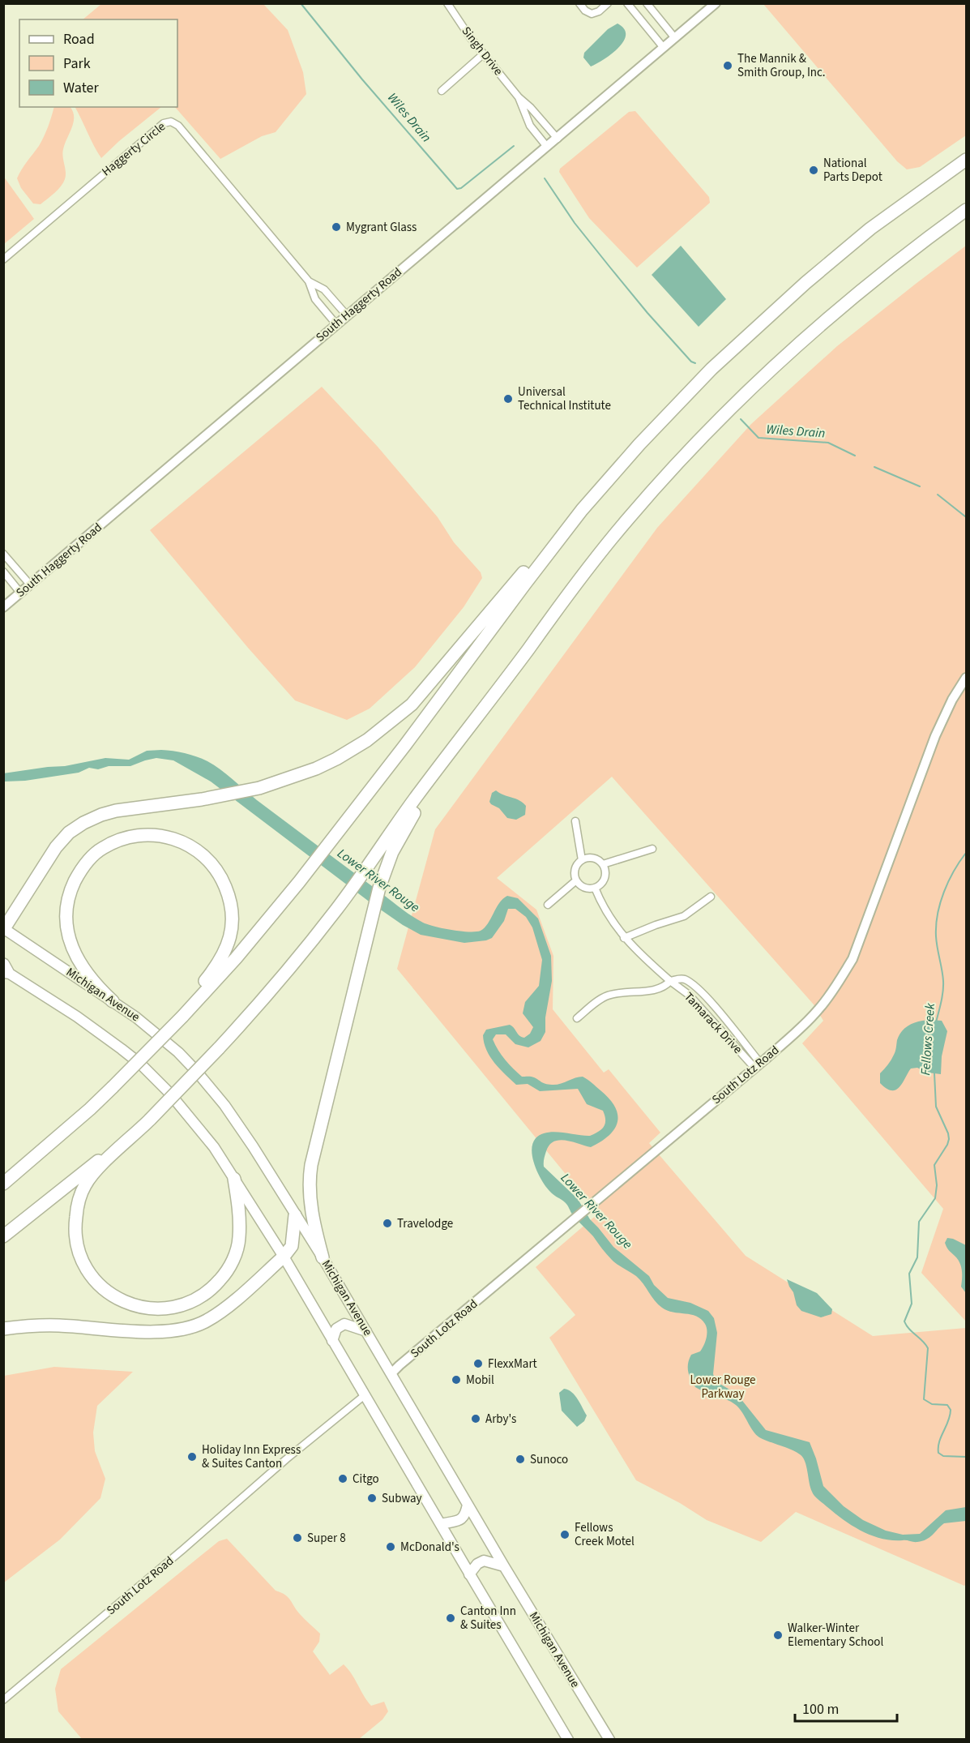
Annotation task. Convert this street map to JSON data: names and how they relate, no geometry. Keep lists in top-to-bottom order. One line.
{"streets":{"main road":["South Haggerty Road","Michigan Avenue","South Lotz Road"],"street":["Singh Drive","Haggerty Circle","Tamarack Drive"]},"crossings":[["Singh Drive","South Haggerty Road"],["Haggerty Circle","South Haggerty Road"],["Michigan Avenue","South Lotz Road"],["Tamarack Drive","South Lotz Road"]],"water":["Wiles Drain","Lower River Rouge","Fellows Creek"],"parks":["Lower Rouge Parkway"],"places":["The Mannik & Smith Group, Inc.","National Parts Depot","Mygrant Glass","Universal Technical Institute","Travelodge","FlexxMart","Mobil","Arby's","Holiday Inn Express & Suites Canton","Sunoco","Citgo","Subway","Fellows Creek Motel","Super 8","McDonald's","Canton Inn & Suites","Walker-Winter Elementary School"],"legend":["Road","Park","Water"],"scale_bar":"100 m"}
